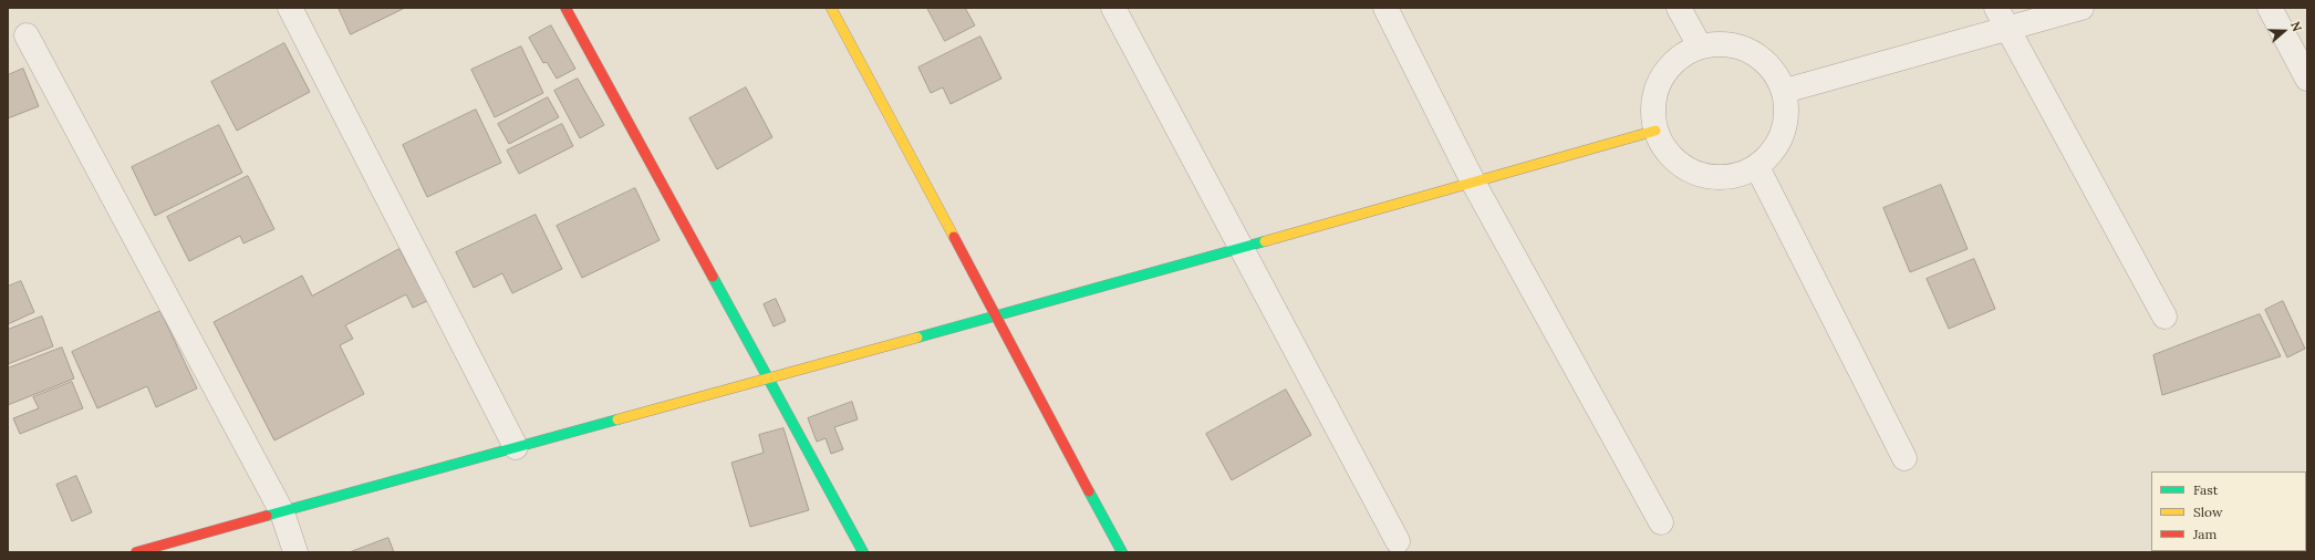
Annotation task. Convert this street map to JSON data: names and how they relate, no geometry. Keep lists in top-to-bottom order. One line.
{"legend":["Fast","Slow","Jam"],"north":"right"}
